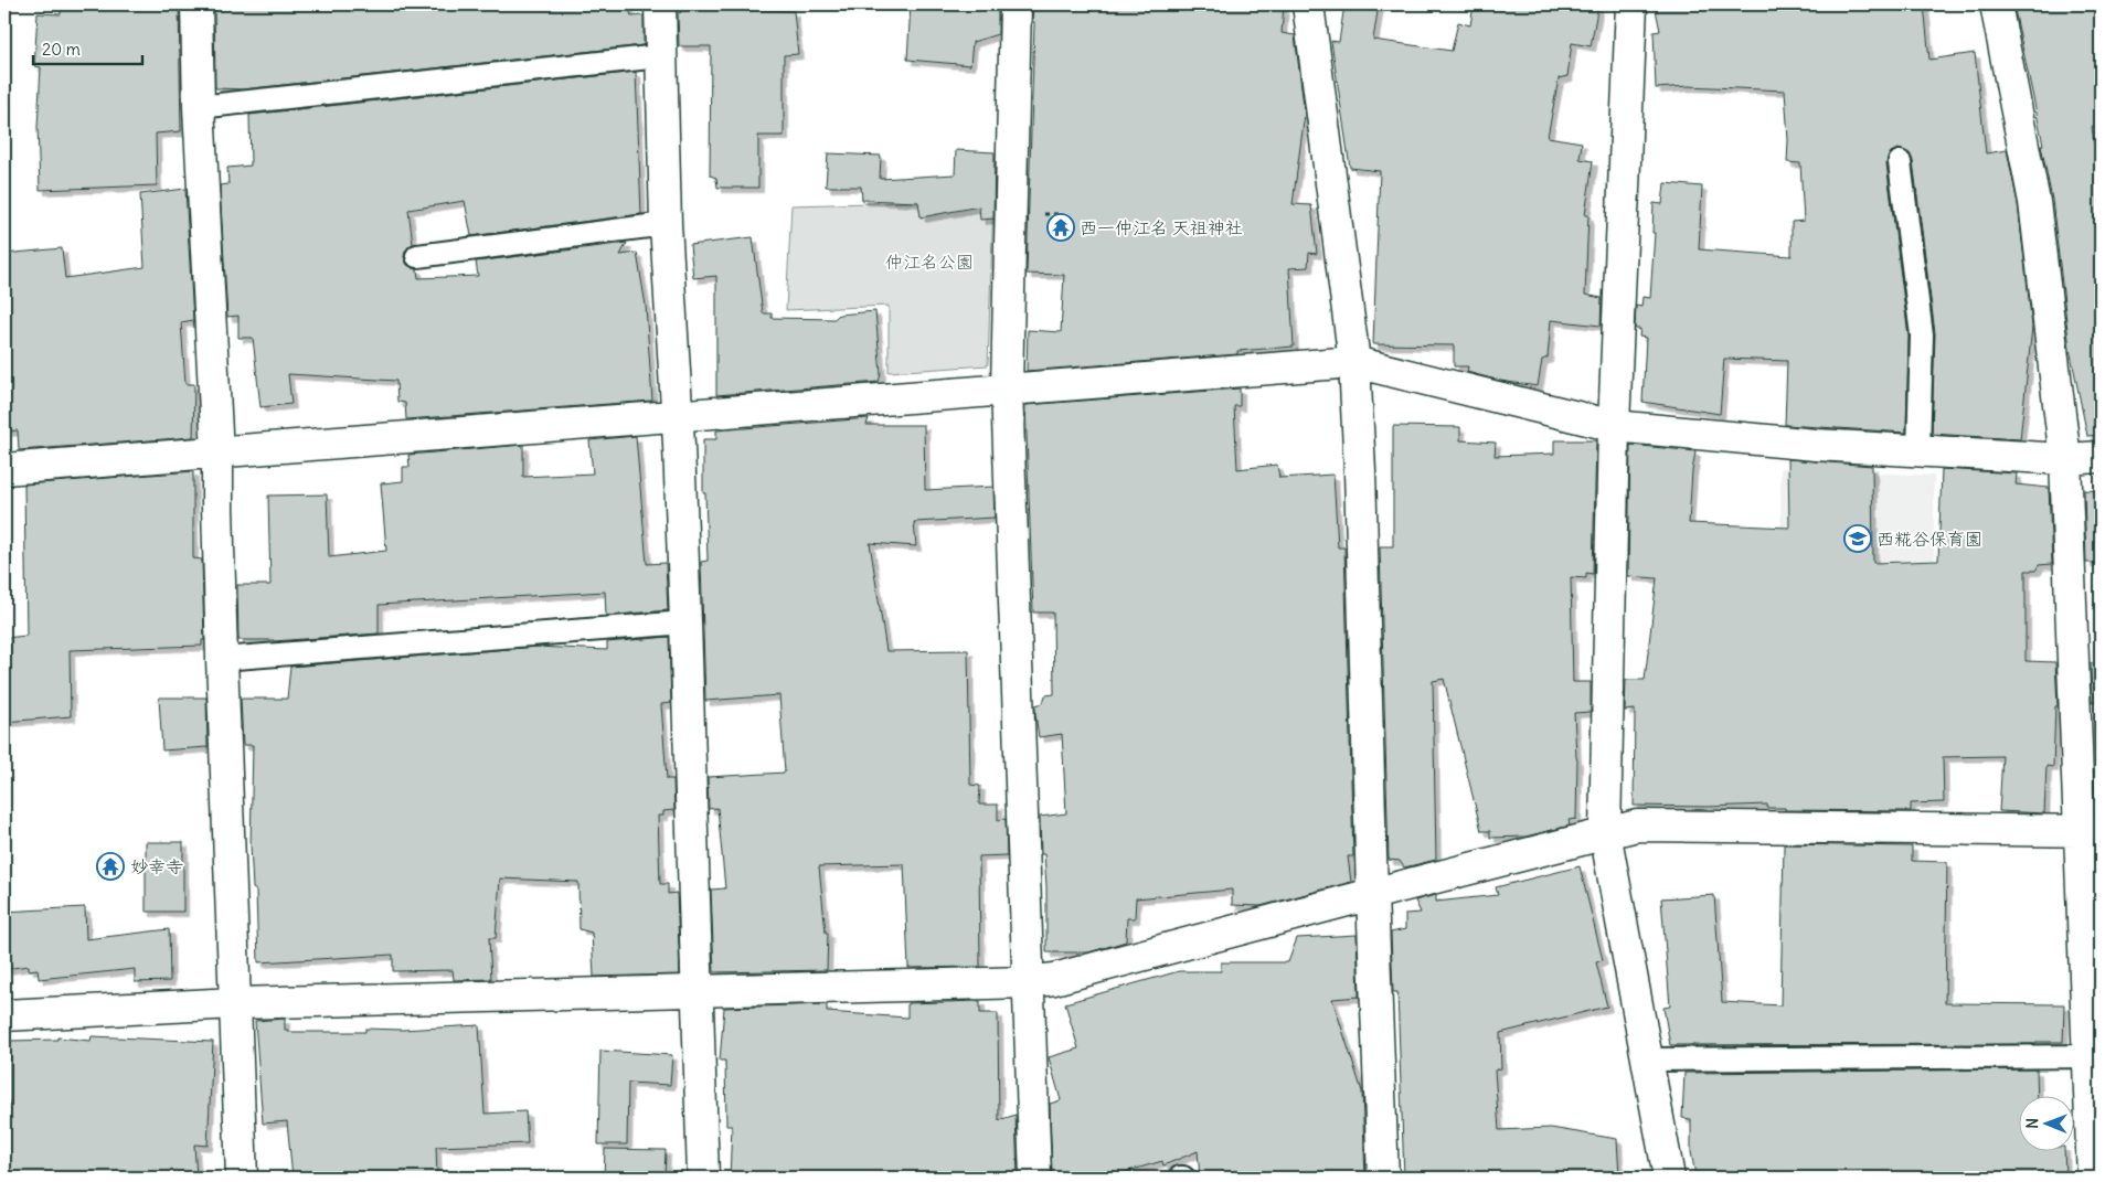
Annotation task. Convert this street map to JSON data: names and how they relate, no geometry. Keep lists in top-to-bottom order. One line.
{"parks":["仲江名公園"],"places":{"temple":["西一仲江名 天祖神社","妙幸寺"],"school or university":["西糀谷保育園"]},"scale_bar":"20 m","north":"left"}
